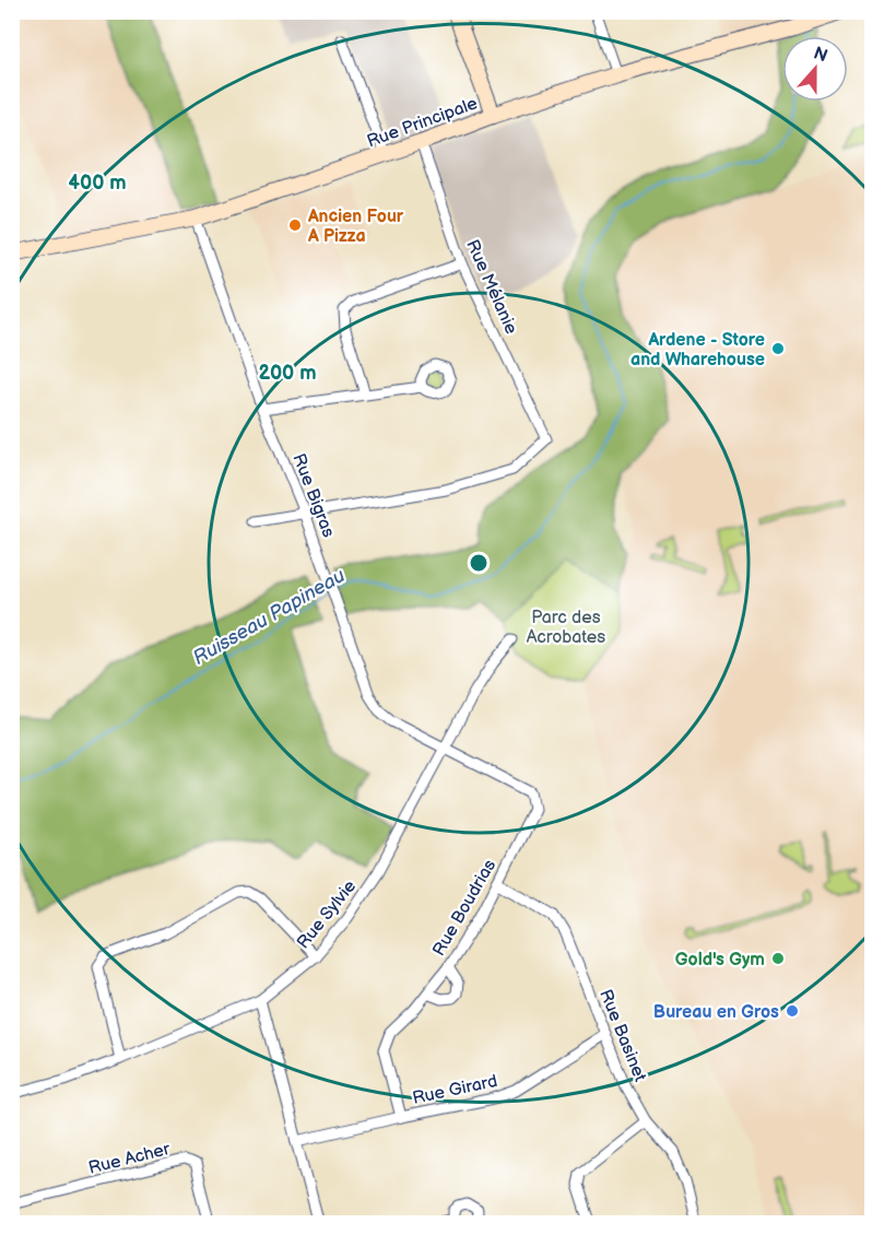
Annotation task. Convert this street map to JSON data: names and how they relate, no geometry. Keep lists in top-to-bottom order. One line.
{"streets":{"street":["Rue Principale","Rue Mélanie","Rue Bigras","Rue Boudrias","Rue Sylvie","Rue Basinet","Rue Girard","Rue Acher"]},"crossings":[["Rue Principale","Rue Mélanie"],["Rue Principale","Rue Bigras"],["Rue Mélanie","Rue Bigras"],["Rue Bigras","Rue Boudrias"],["Rue Bigras","Rue Sylvie"],["Rue Boudrias","Rue Sylvie"],["Rue Boudrias","Rue Basinet"],["Rue Boudrias","Rue Girard"],["Rue Basinet","Rue Girard"]],"water":["Ruisseau Papineau"],"parks":["Parc des Acrobates"],"places":["Ancien Four A Pizza","Ardene - Store and Wharehouse","Gold's Gym","Bureau en Gros"],"north":"top","rings":["400 m","200 m"]}
